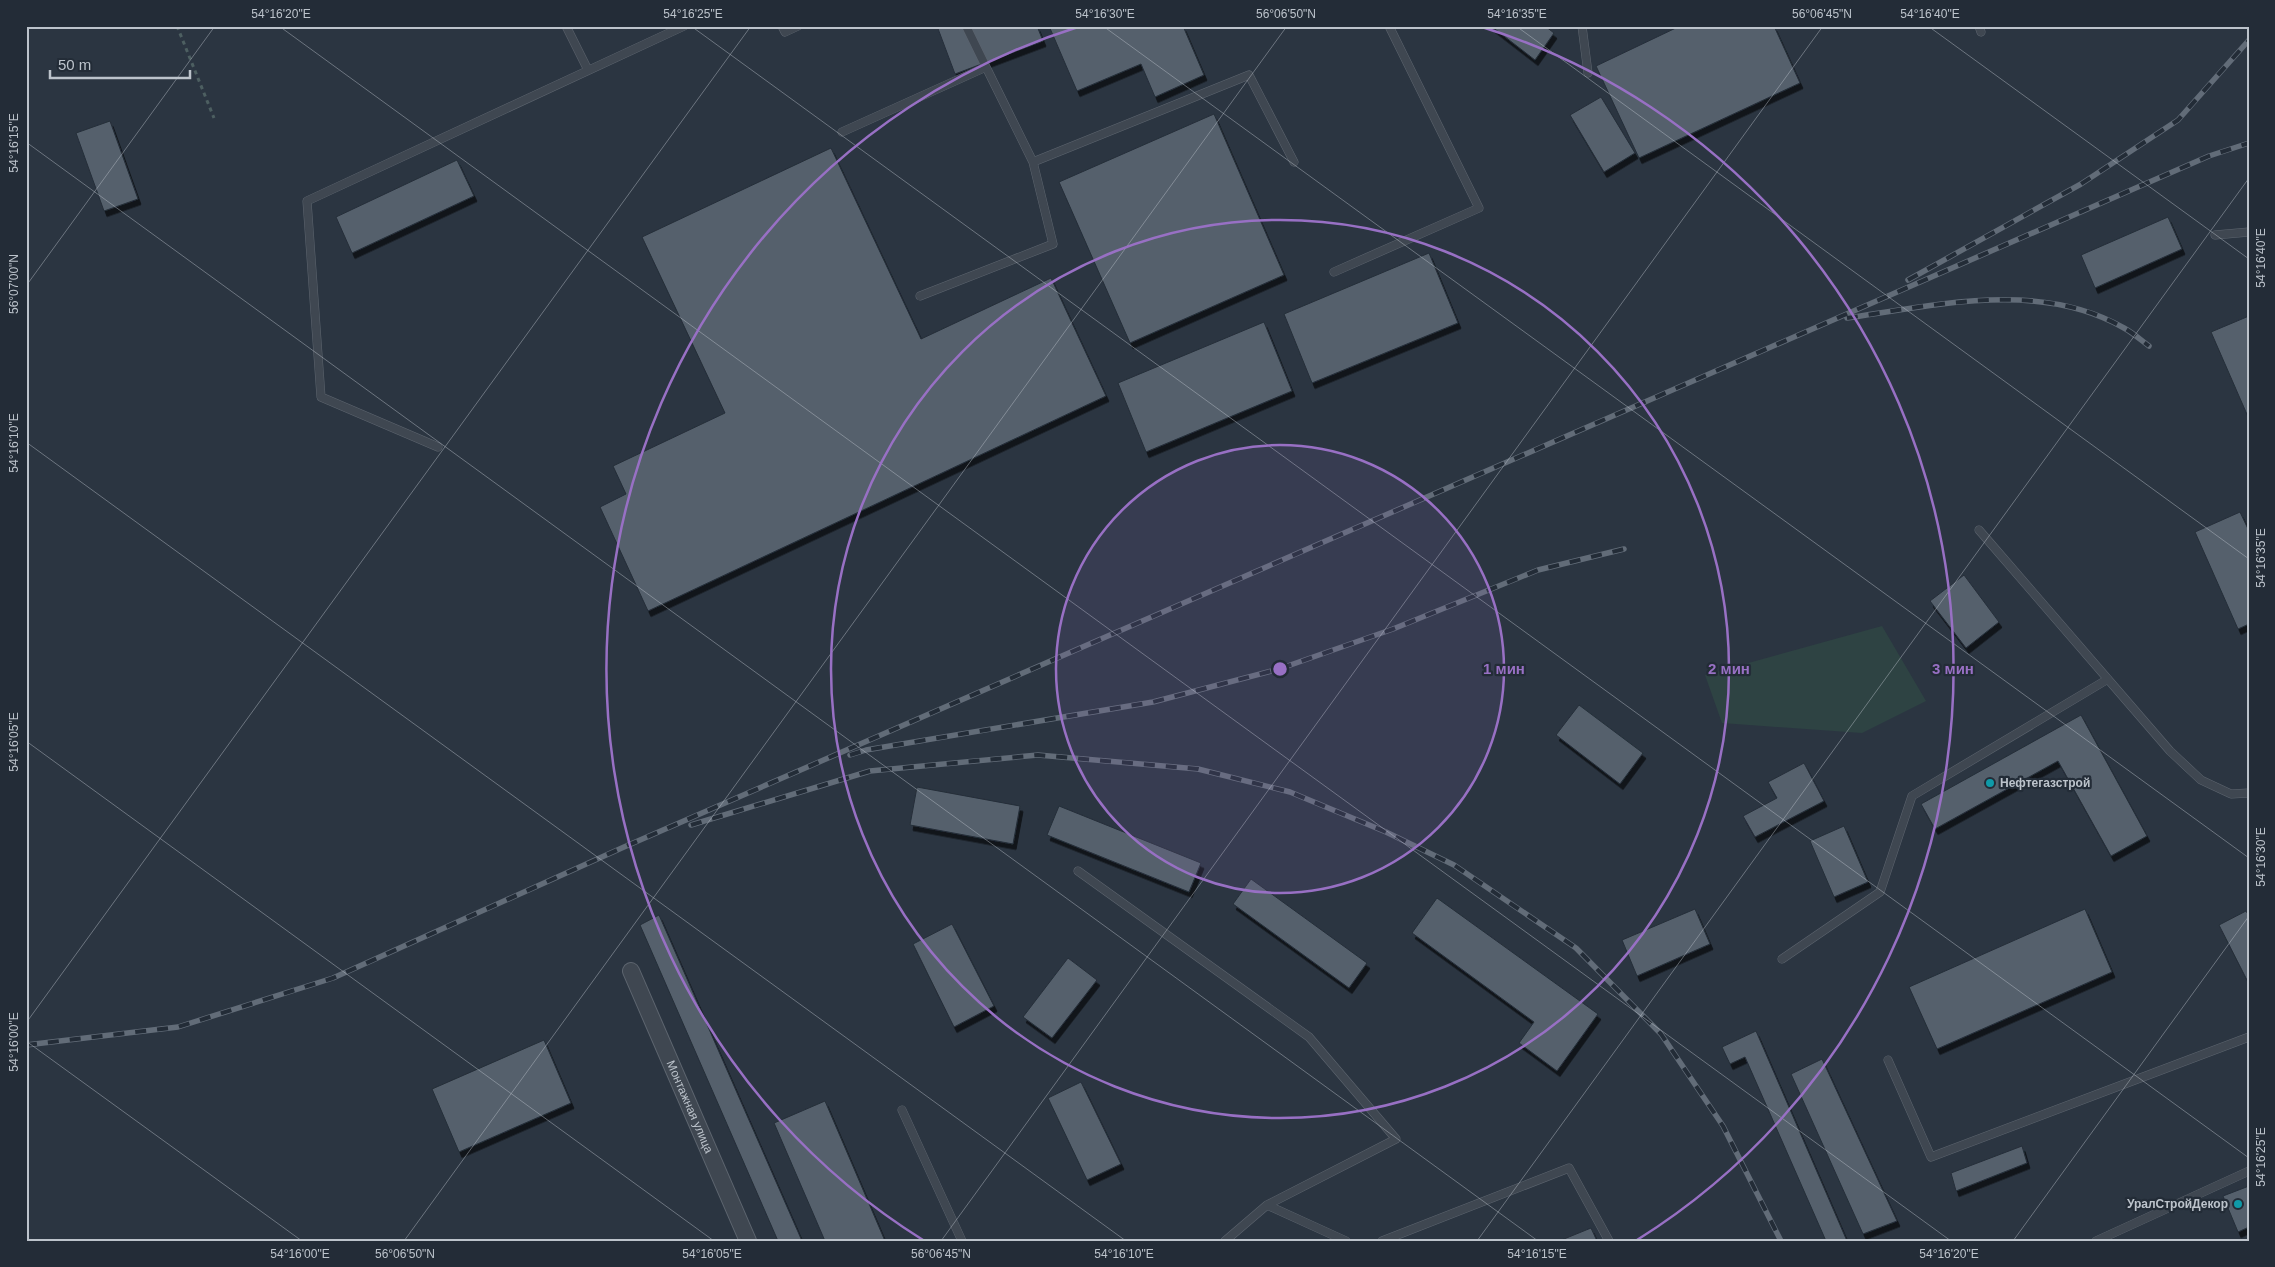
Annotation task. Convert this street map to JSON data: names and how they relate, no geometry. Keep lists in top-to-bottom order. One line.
{"streets":{"street":["Монтажная улица"]},"places":["Нефтегазстрой","УралСтройДекор"],"scale_bar":"50 m","coordinates":["54°16'20\"E","54°16'25\"E","54°16'30\"E","56°06'50\"N","54°16'35\"E","56°06'45\"N","54°16'40\"E","54°16'15\"E","56°07'00\"N","54°16'10\"E","54°16'05\"E","54°16'00\"E"],"rings":["1 мин","2 мин","3 мин"]}
